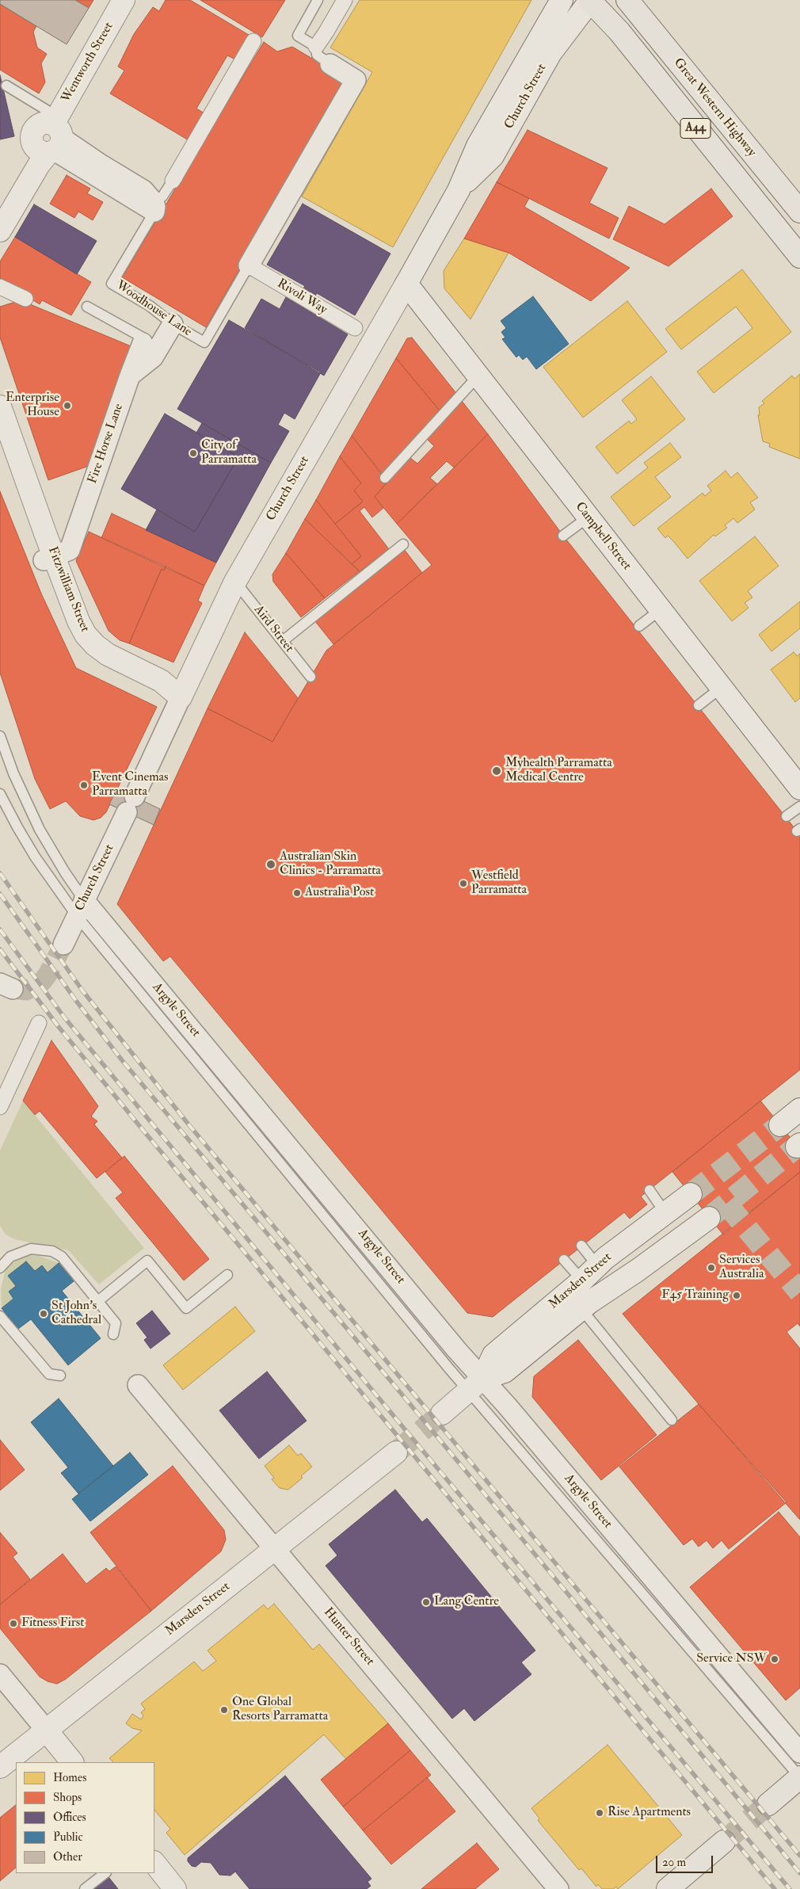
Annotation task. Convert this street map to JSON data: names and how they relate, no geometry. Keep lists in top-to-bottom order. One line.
{"streets":{"main road":["Great Western Highway","A44"],"street":["Wentworth Street","Church Street","Rivoli Way","Fire Horse Lane","Campbell Street","Fitzwilliam Street","Argyle Street","Marsden Street","Hunter Street"],"lane":["Woodhouse Lane","Aird Street"]},"crossings":[["Church Street","A44"],["Church Street","Campbell Street"],["Church Street","Fitzwilliam Street"],["Church Street","Aird Street"],["Church Street","Argyle Street"],["Rivoli Way","Woodhouse Lane"],["Fire Horse Lane","Fitzwilliam Street"],["Argyle Street","Marsden Street"],["Marsden Street","Hunter Street"]],"places":["Enterprise House","City of Parramatta","Myhealth Parramatta Medical Centre","Event Cinemas Parramatta","Australian Skin Clinics - Parramatta","Westfield Parramatta","Australia Post","Services Australia","F45 Training","St John's Cathedral","Lang Centre","Fitness First","Service NSW","One Global Resorts Parramatta","Rise Apartments"],"legend":["Homes","Shops","Offices","Public","Other"],"scale_bar":"20 m"}
